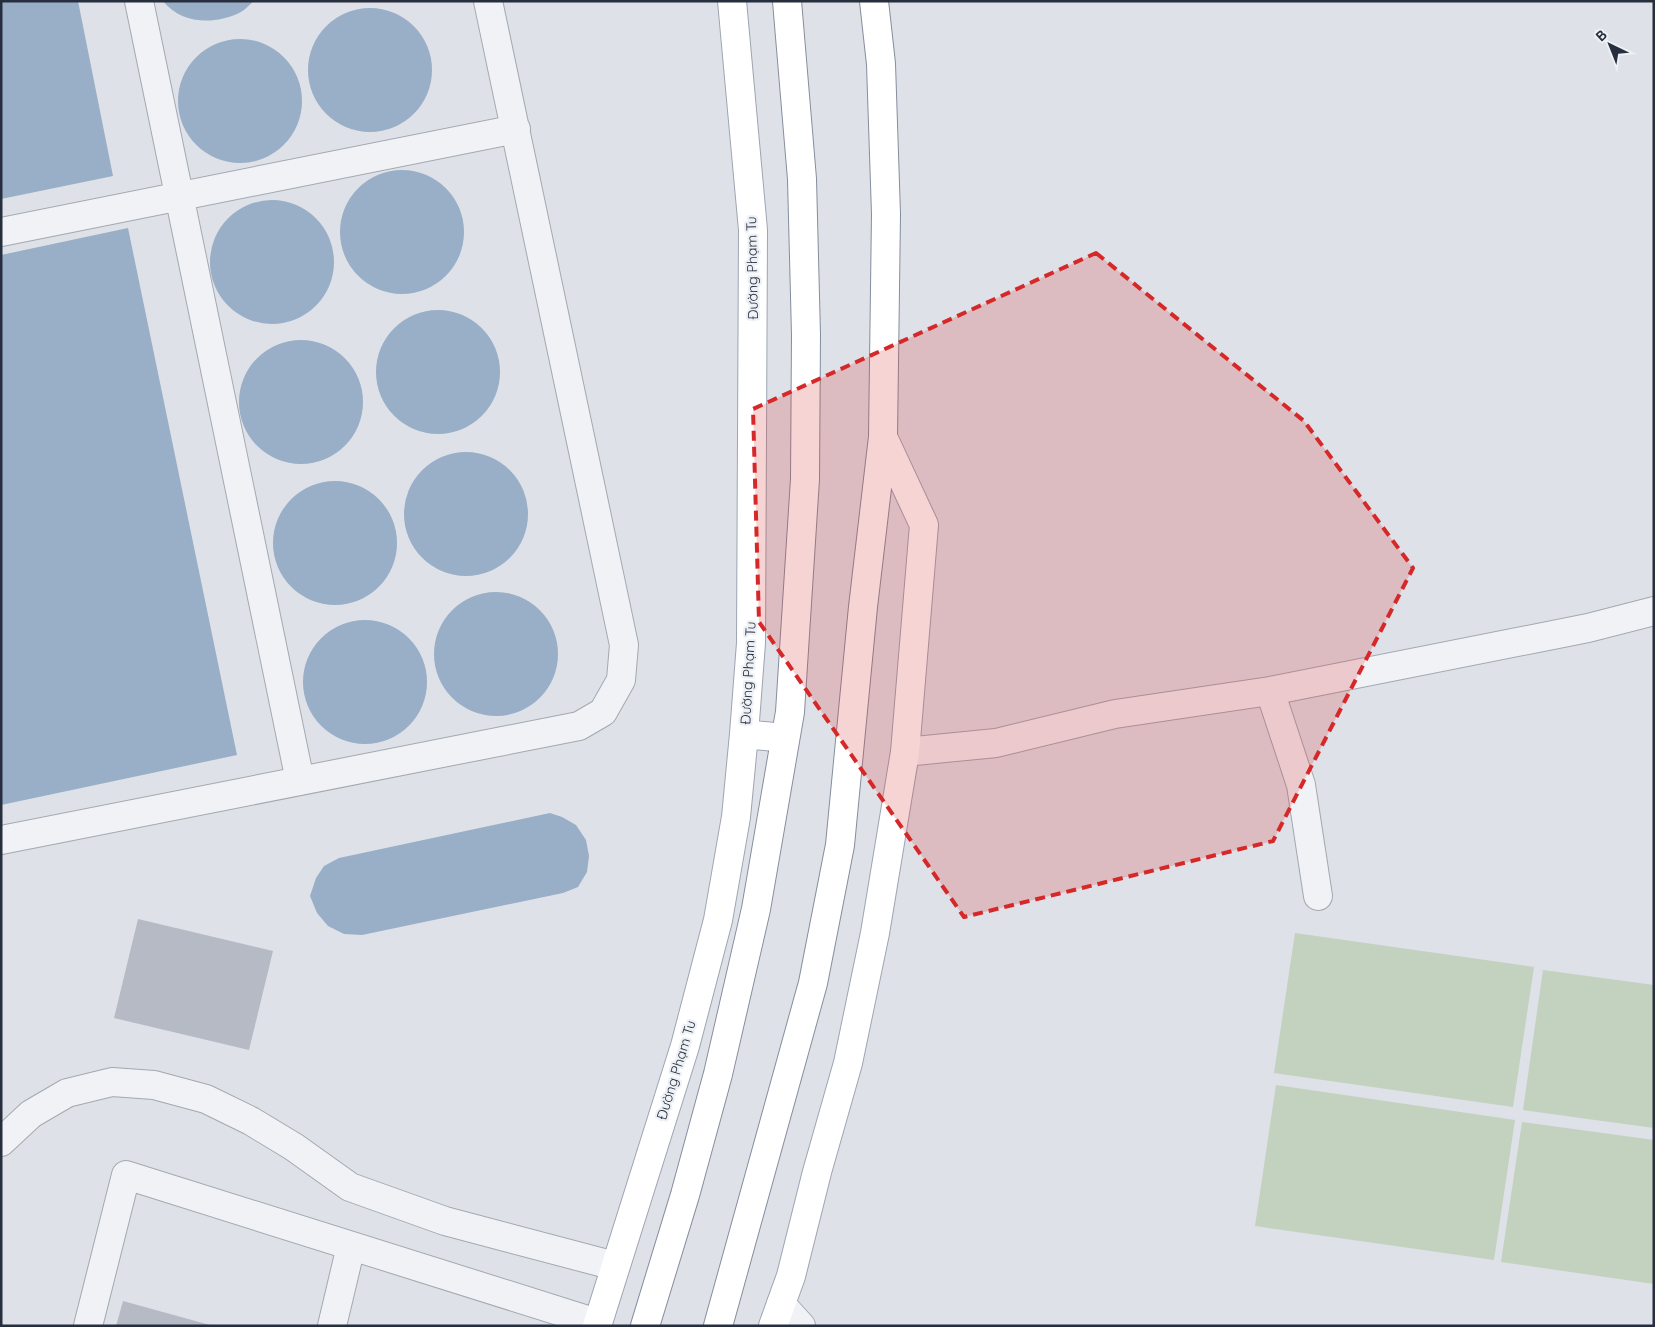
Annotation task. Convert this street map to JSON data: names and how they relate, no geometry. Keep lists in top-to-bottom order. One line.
{"streets":{"main road":["Đường Phạm Tu"]},"north":"top left"}
